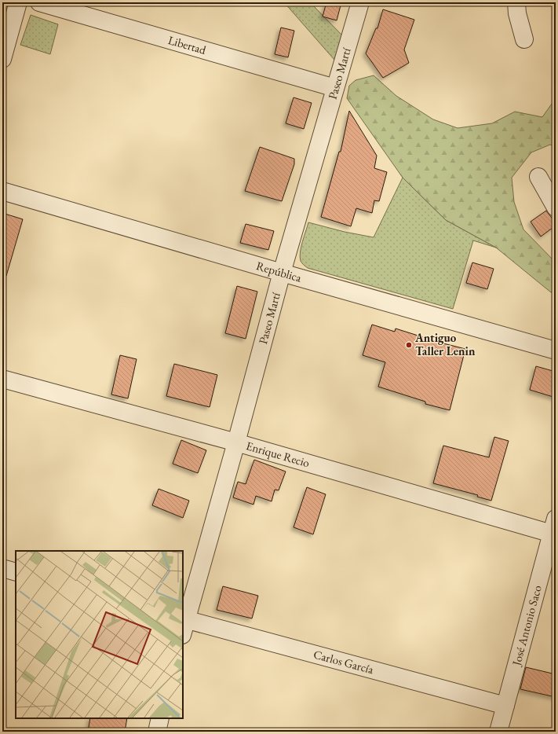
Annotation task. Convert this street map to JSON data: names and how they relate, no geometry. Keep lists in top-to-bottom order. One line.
{"streets":{"street":["Libertad","Paseo Martí","República","Enrique Recio","José Antonio Saco","Carlos García"]},"crossings":[["Libertad","Paseo Martí"],["Paseo Martí","República"],["Paseo Martí","Enrique Recio"],["Paseo Martí","Carlos García"],["Enrique Recio","José Antonio Saco"],["José Antonio Saco","Carlos García"]],"places":["Antiguo Taller Lenin"]}
